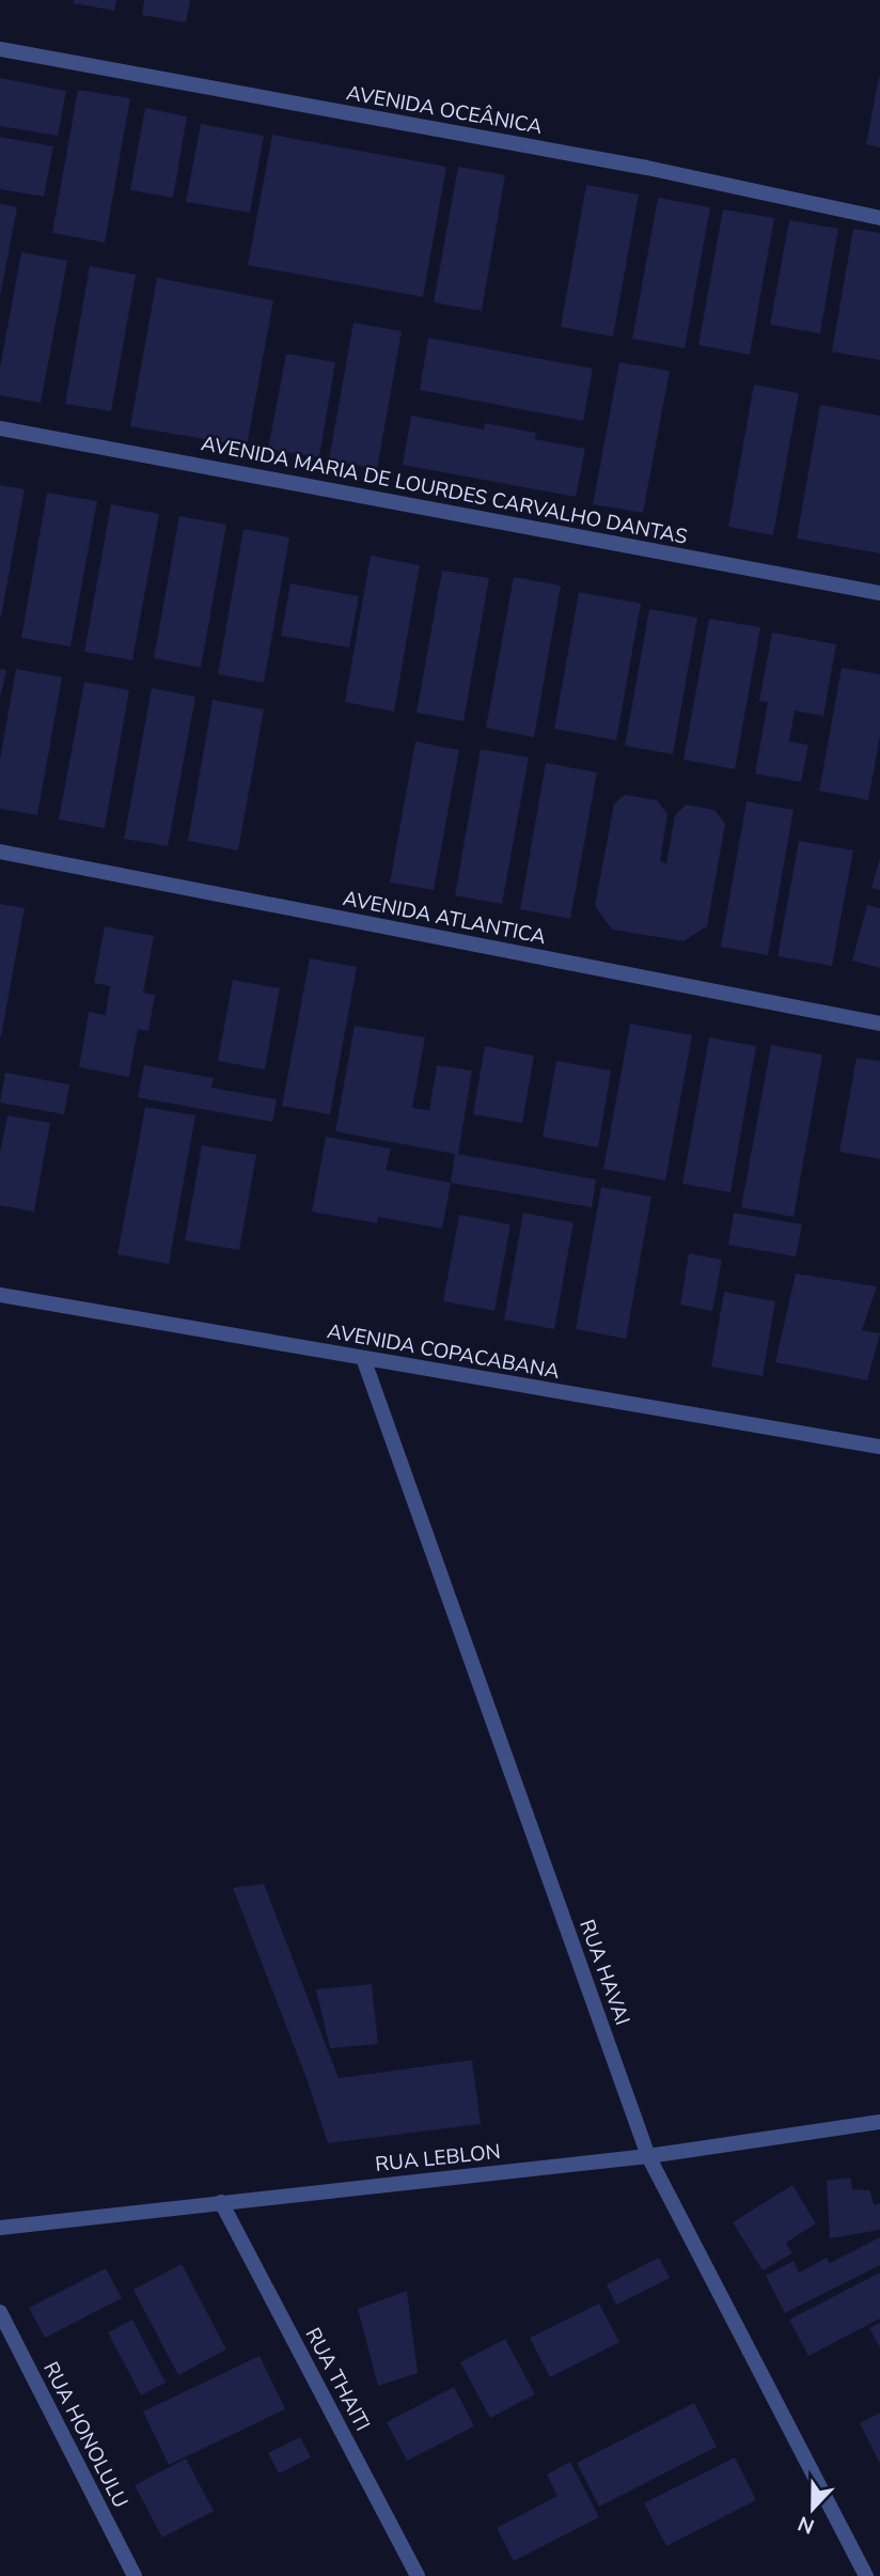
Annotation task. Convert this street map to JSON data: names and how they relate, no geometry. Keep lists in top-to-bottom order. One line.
{"streets":{"street":["AVENIDA OCEÂNICA","AVENIDA MARIA DE LOURDES CARVALHO DANTAS","AVENIDA ATLANTICA","AVENIDA COPACABANA","RUA HAVAI","RUA LEBLON","RUA THAITI","RUA HONOLULU"]},"crossings":[["AVENIDA COPACABANA","RUA HAVAI"],["RUA HAVAI","RUA LEBLON"],["RUA LEBLON","RUA THAITI"]],"north":"bottom"}
